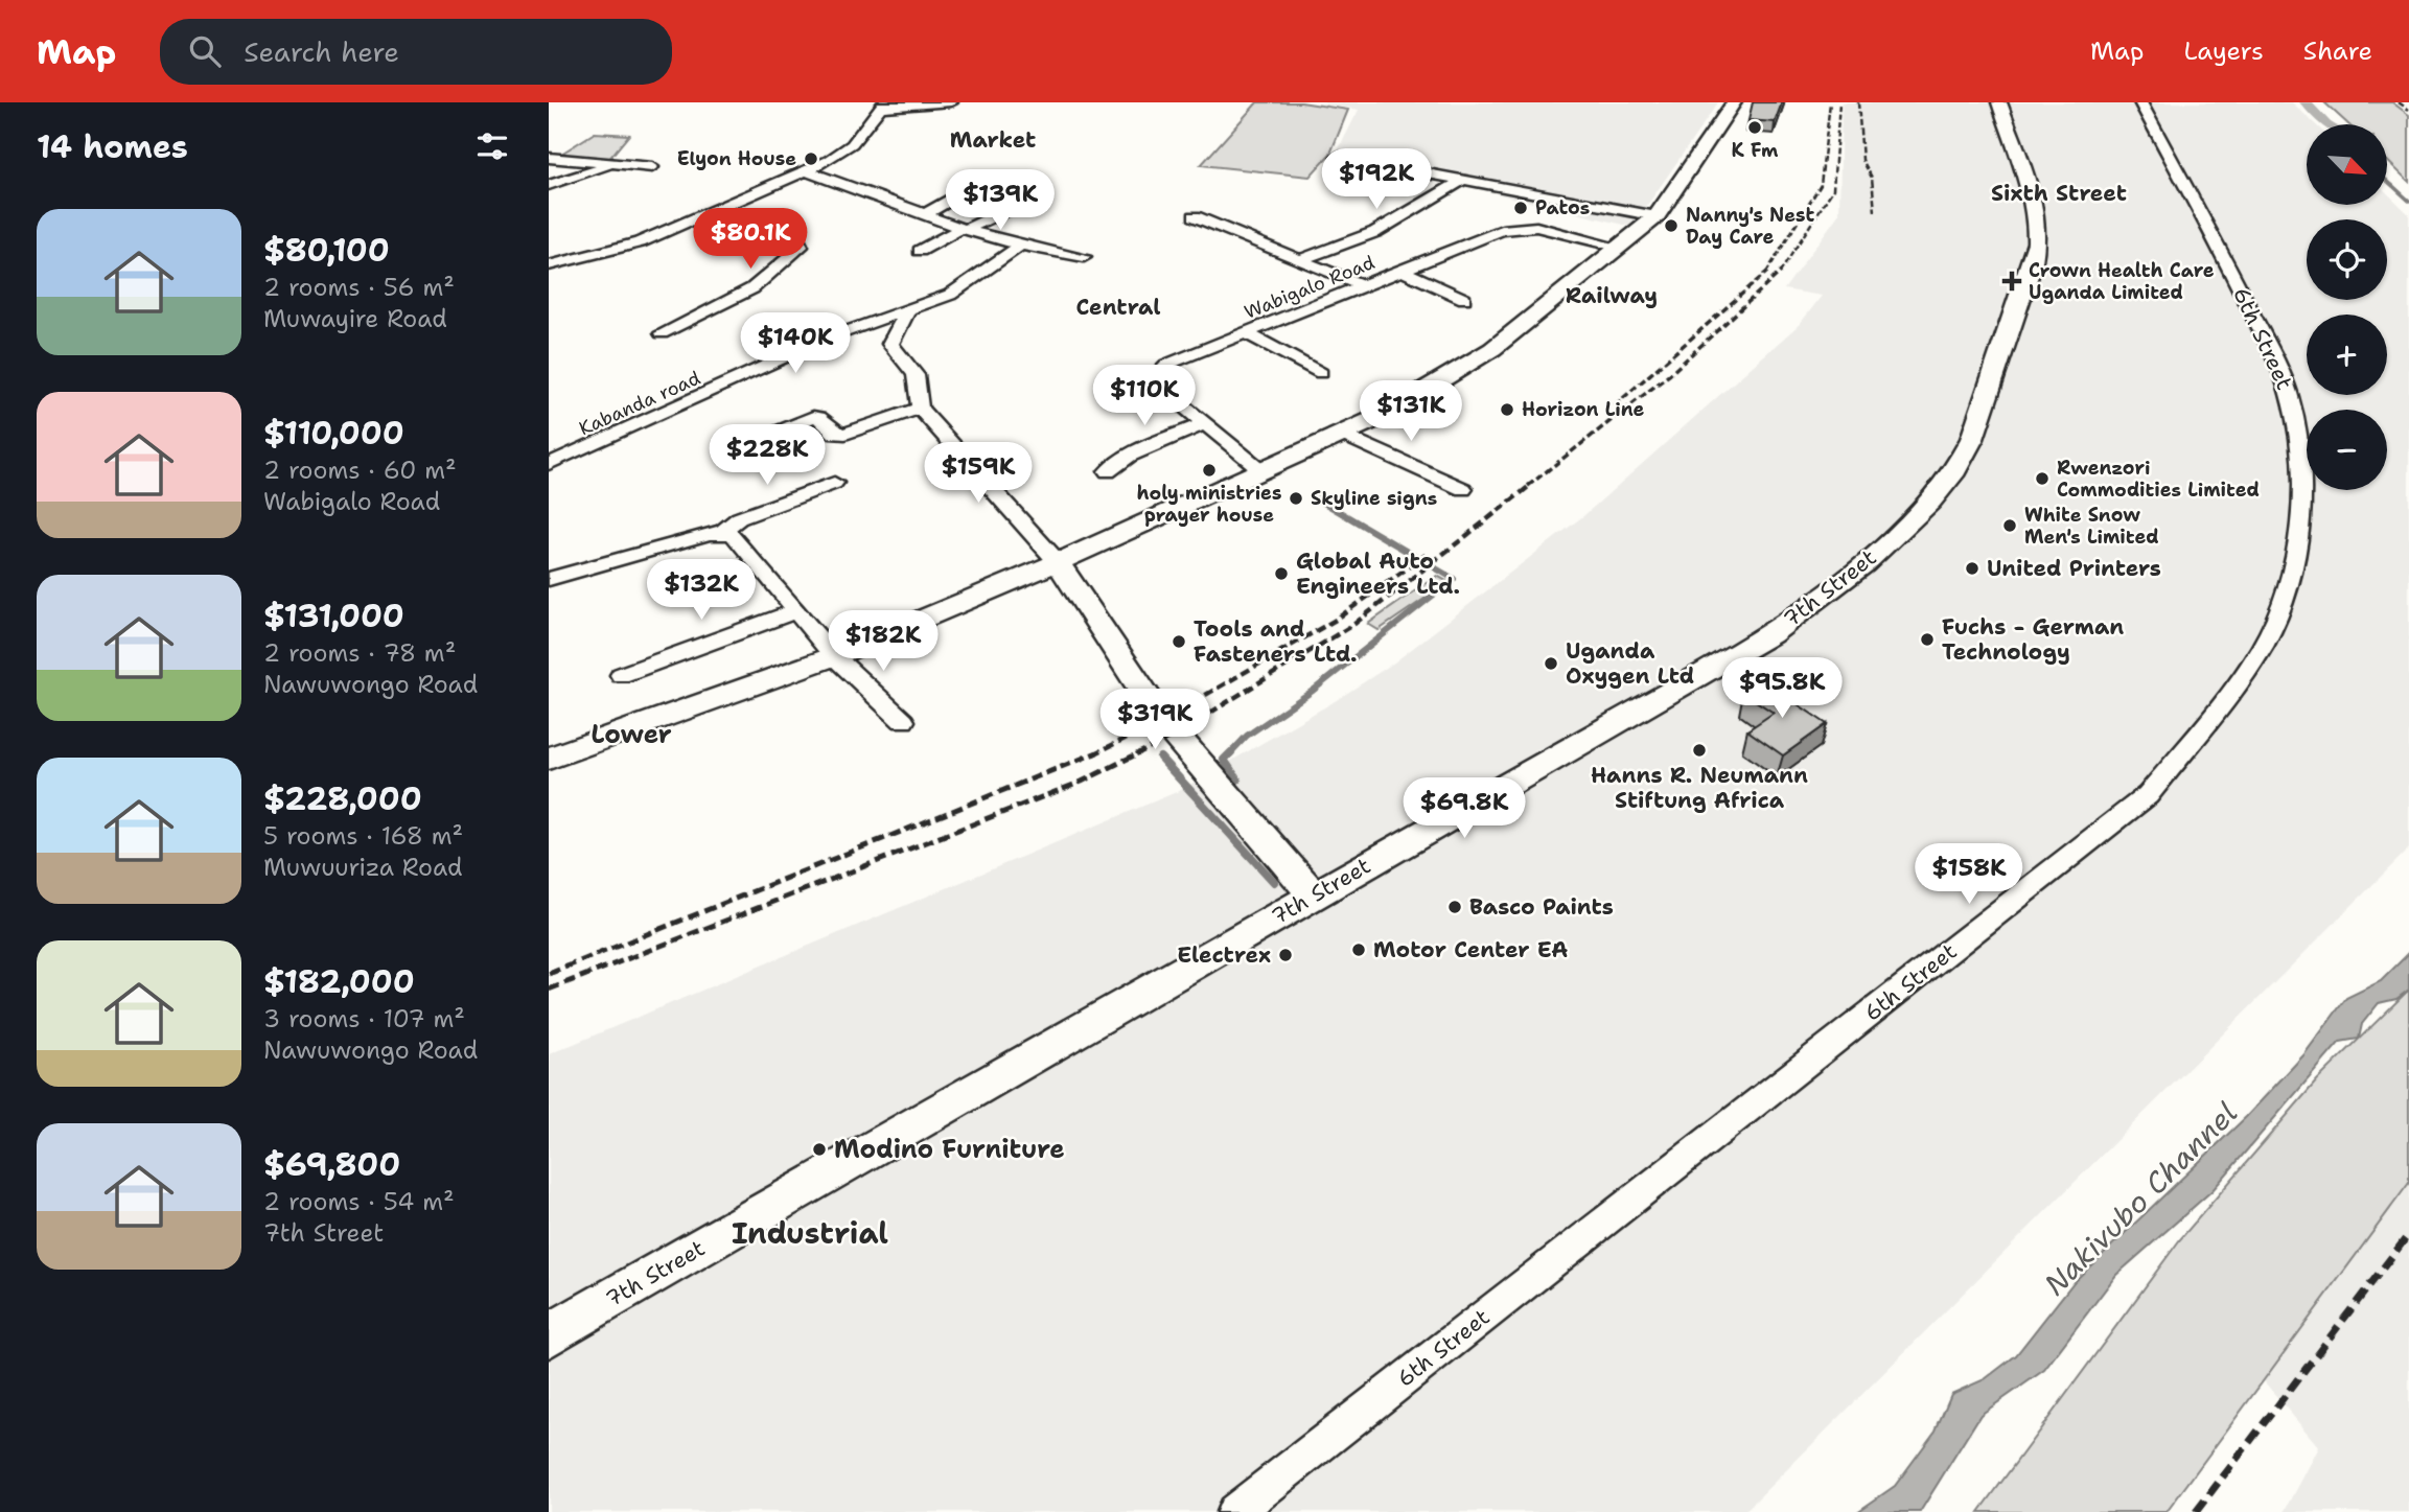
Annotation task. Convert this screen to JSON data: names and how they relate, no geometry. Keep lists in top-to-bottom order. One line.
{"streets":{"street":["Wabigalo Road","6th Street","Kabanda road","7th Street"]},"districts":["Market","Sixth Street","Railway","Central","Lower","Industrial"],"water":["Nakivubo Channel"],"places":{"other":["K Fm","Elyon House","Patos","Nanny's Nest Day Care","Horizon Line","holy ministries prayer house","Rwenzori Commodities Limited","Skyline signs","White Snow Men's Limited","United Printers","Global Auto Engineers Ltd.","Fuchs - German Technology","Tools and Fasteners Ltd.","Uganda Oxygen Ltd","Hanns R. Neumann Stiftung Africa","Basco Paints","Motor Center EA","Electrex","Modino Furniture"],"health":["Crown Health Care Uganda Limited"]},"north":"bottom right","page":{"header":"Map","search":"Search here","nav":["Map","Layers","Share"],"heading":"14 homes","map_buttons":["+","−"],"price":["$192K","$139K","$80.1K","$140K","$110K","$131K","$228K","$159K","$132K","$182K","$95.8K","$319K","$69.8K","$158K"],"list":[{"name":"$80,100","note":"2 rooms · 56 m² · Muwayire Road"},{"name":"$110,000","note":"2 rooms · 60 m² · Wabigalo Road"},{"name":"$131,000","note":"2 rooms · 78 m² · Nawuwongo Road"},{"name":"$228,000","note":"5 rooms · 168 m² · Muwuuriza Road"},{"name":"$182,000","note":"3 rooms · 107 m² · Nawuwongo Road"},{"name":"$69,800","note":"2 rooms · 54 m² · 7th Street"}]}}
